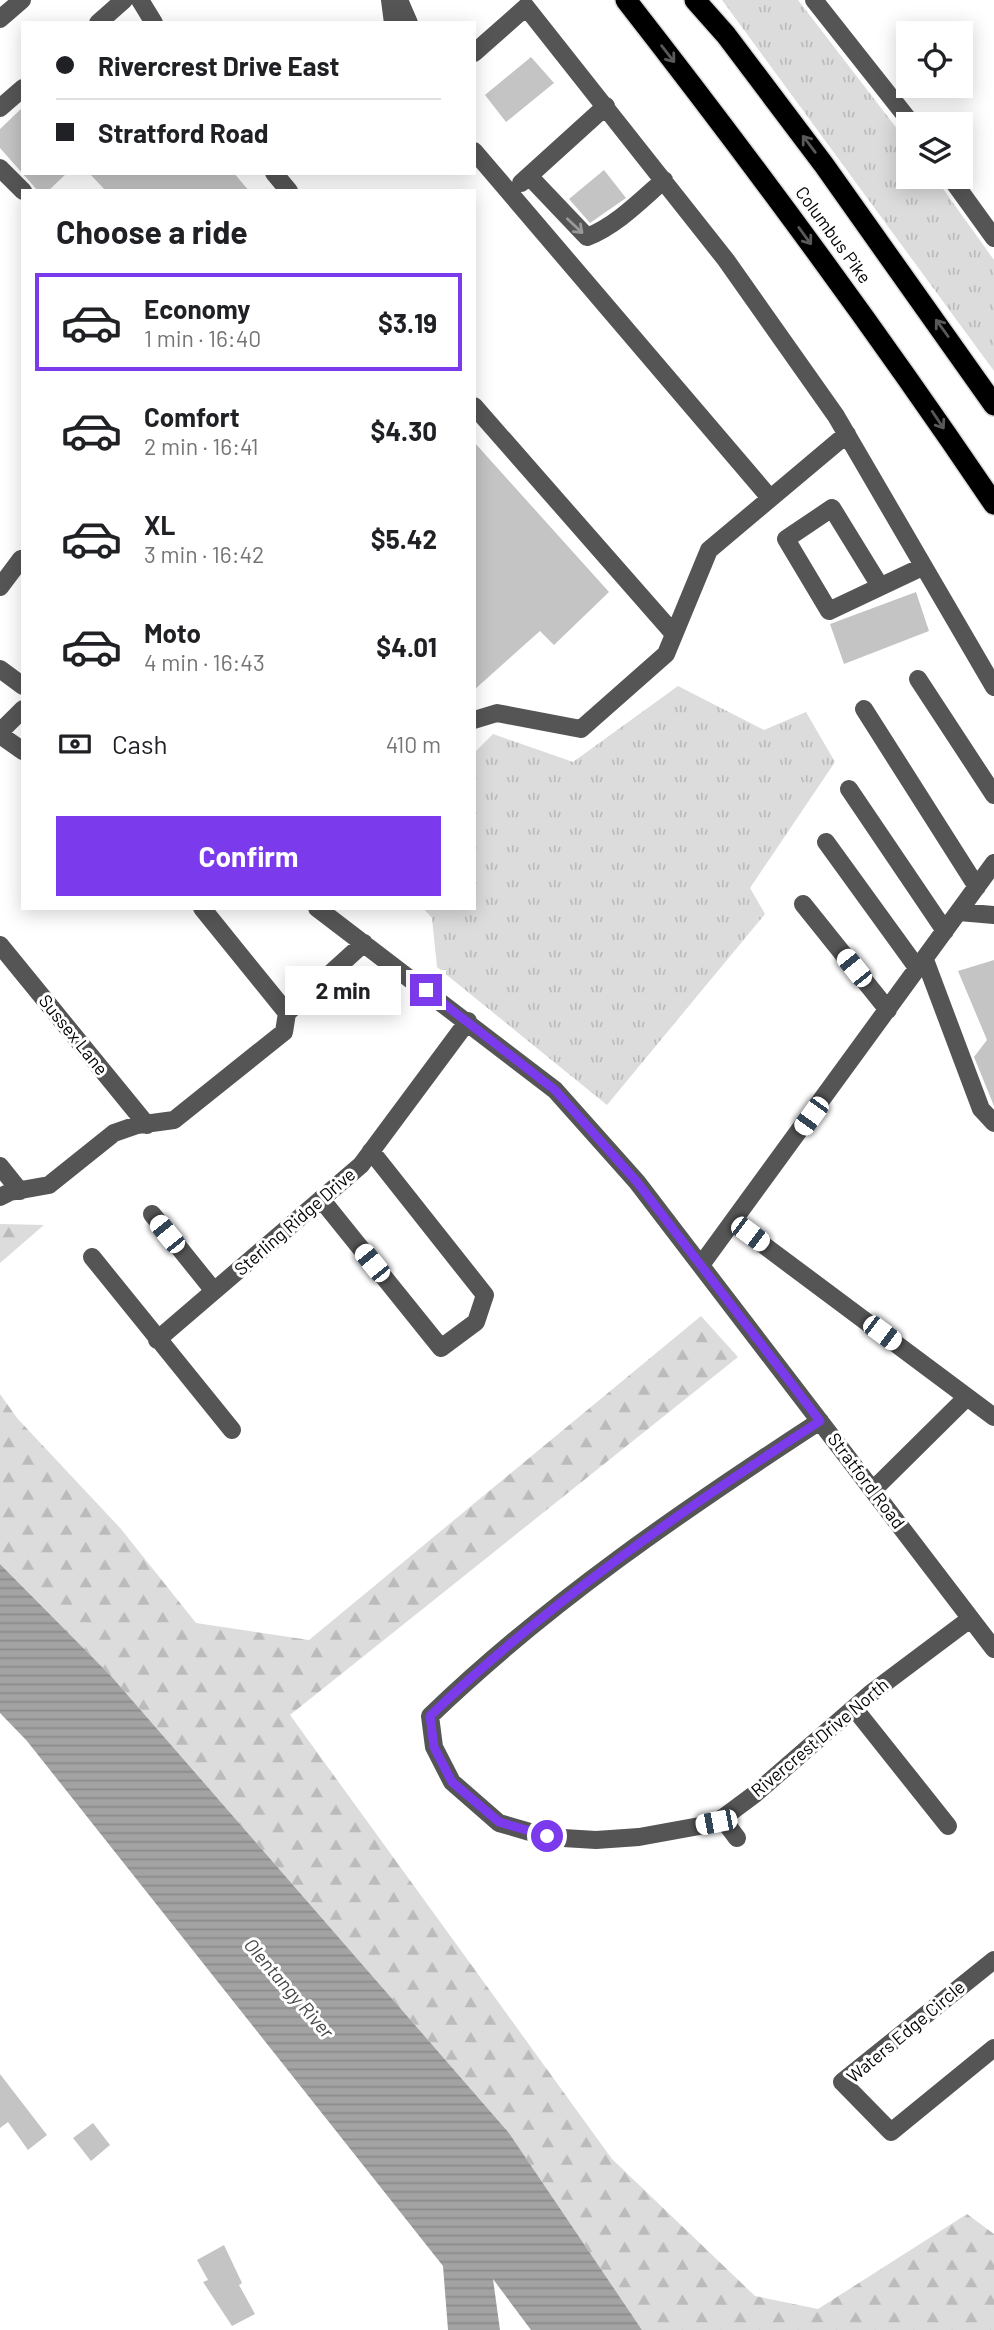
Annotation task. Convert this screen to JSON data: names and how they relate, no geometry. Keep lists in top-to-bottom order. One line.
{"streets":{"highway":["Columbus Pike"],"street":["Sussex Lane","Sterling Ridge Drive","Stratford Road","Rivercrest Drive North","Waters Edge Circle"]},"crossings":[["Sterling Ridge Drive","Stratford Road"],["Stratford Road","Rivercrest Drive North"]],"water":["Olentangy River"],"page":{"banner":["Rivercrest Drive East","Stratford Road"],"heading":"Choose a ride","list":[{"name":"Economy","note":"1 min · 16:40","value":"$3.19"},{"name":"Comfort","note":"2 min · 16:41","value":"$4.30"},{"name":"XL","note":"3 min · 16:42","value":"$5.42"},{"name":"Moto","note":"4 min · 16:43","value":"$4.01"}],"pay":["Cash","410 m"],"buttons":"Confirm","bubble":"2 min"}}
